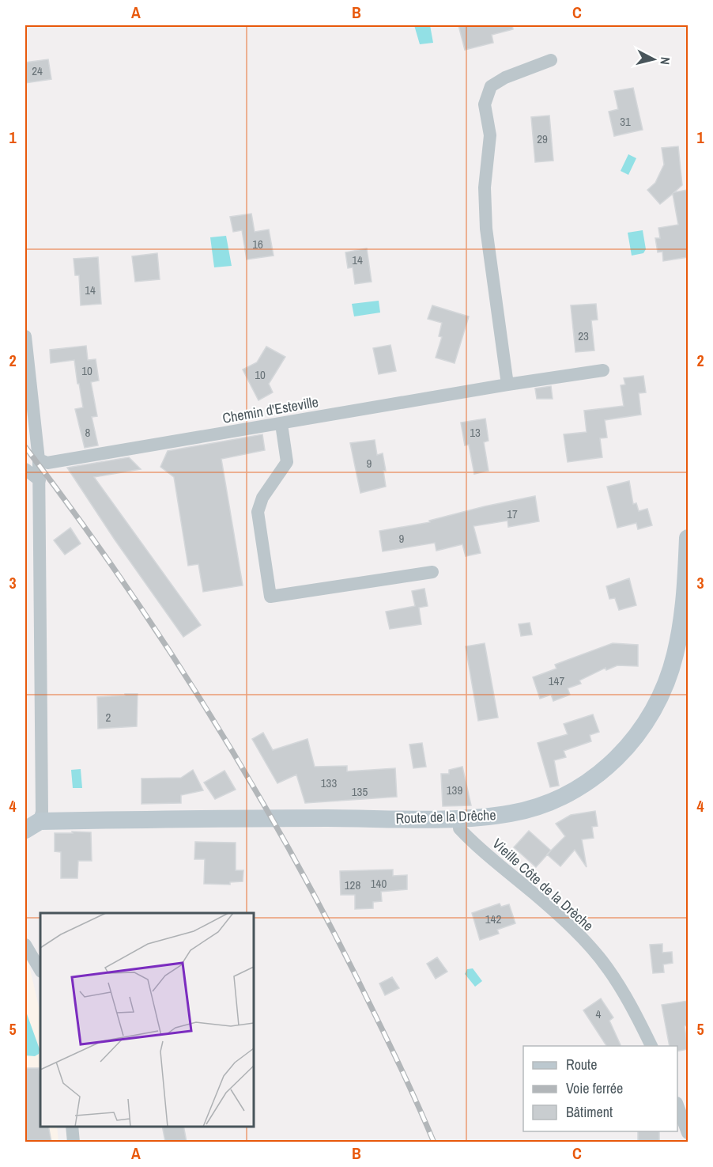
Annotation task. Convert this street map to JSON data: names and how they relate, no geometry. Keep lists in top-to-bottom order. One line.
{"streets":{"street":["Chemin d'Esteville","Route de la Drêche","Vieille Côte de la Drèche"]},"crossings":[["Route de la Drêche","Vieille Côte de la Drèche"]],"house_numbers":["24","31","29","16","14","14","23","10","10","8","13","9","17","9","147","2","133","139","135","140","128","142","4"],"legend":["Route","Voie ferrée","Bâtiment"],"north":"right","grid":{"columns":["A","B","C"],"rows":["1","2","3","4","5"]}}
